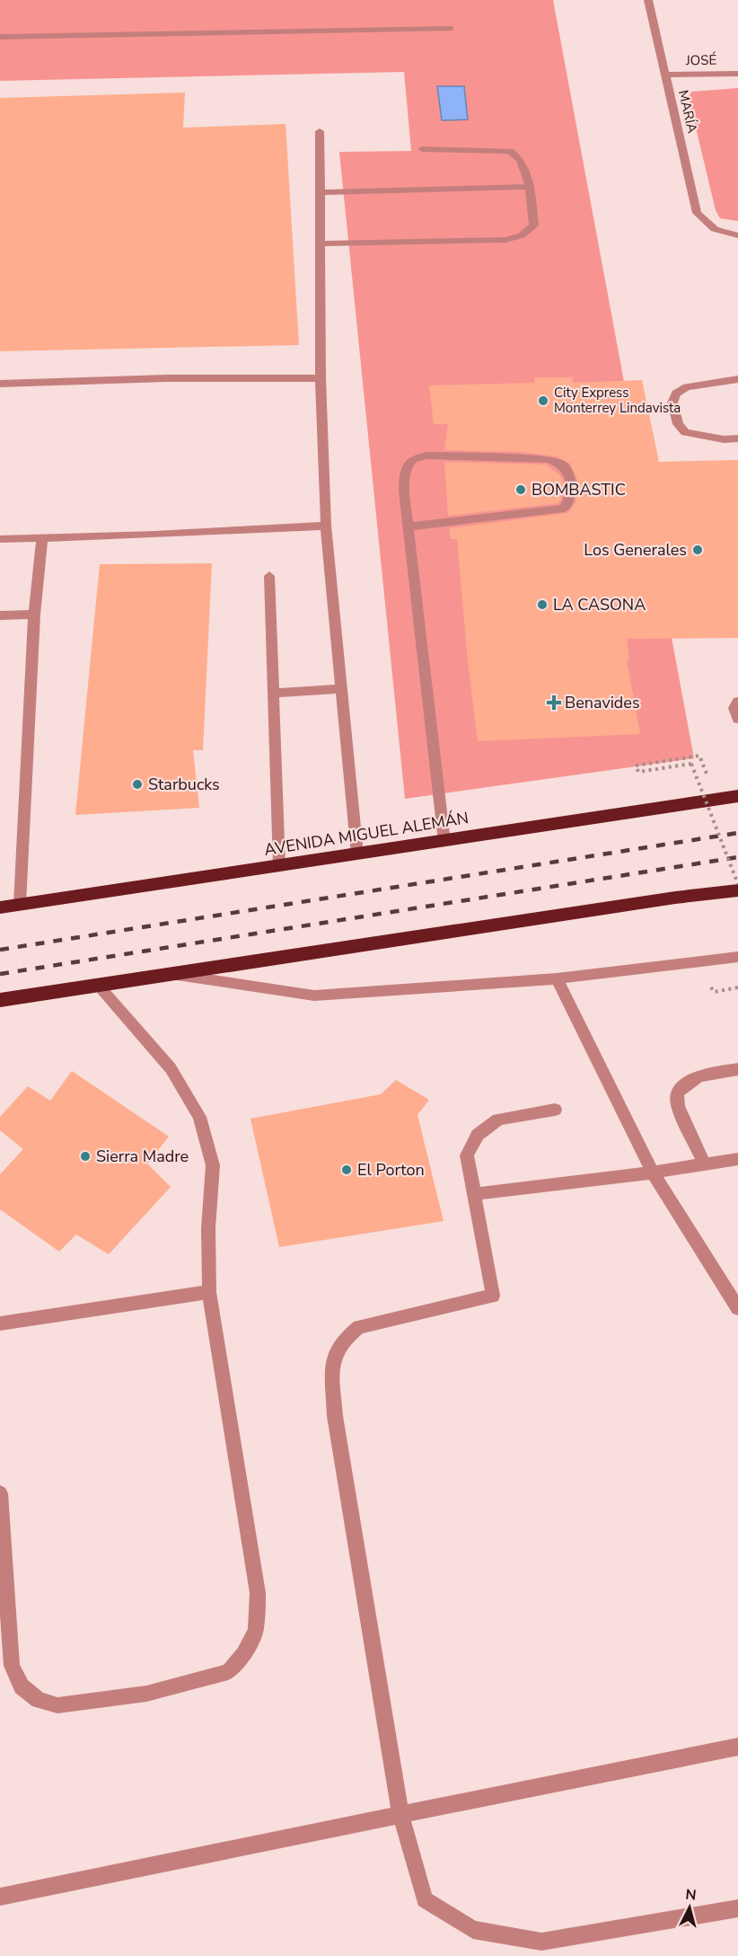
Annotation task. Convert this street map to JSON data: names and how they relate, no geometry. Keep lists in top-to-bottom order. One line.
{"streets":{"highway":["AVENIDA MIGUEL ALEMÁN"],"street":["JOSÉ","MARÍA"]},"crossings":[["JOSÉ","MARÍA"]],"places":{"other":["City Express Monterrey Lindavista","BOMBASTIC","Los Generales","LA CASONA","Starbucks","Sierra Madre","El Porton"],"health":["Benavides"]},"north":"top"}
